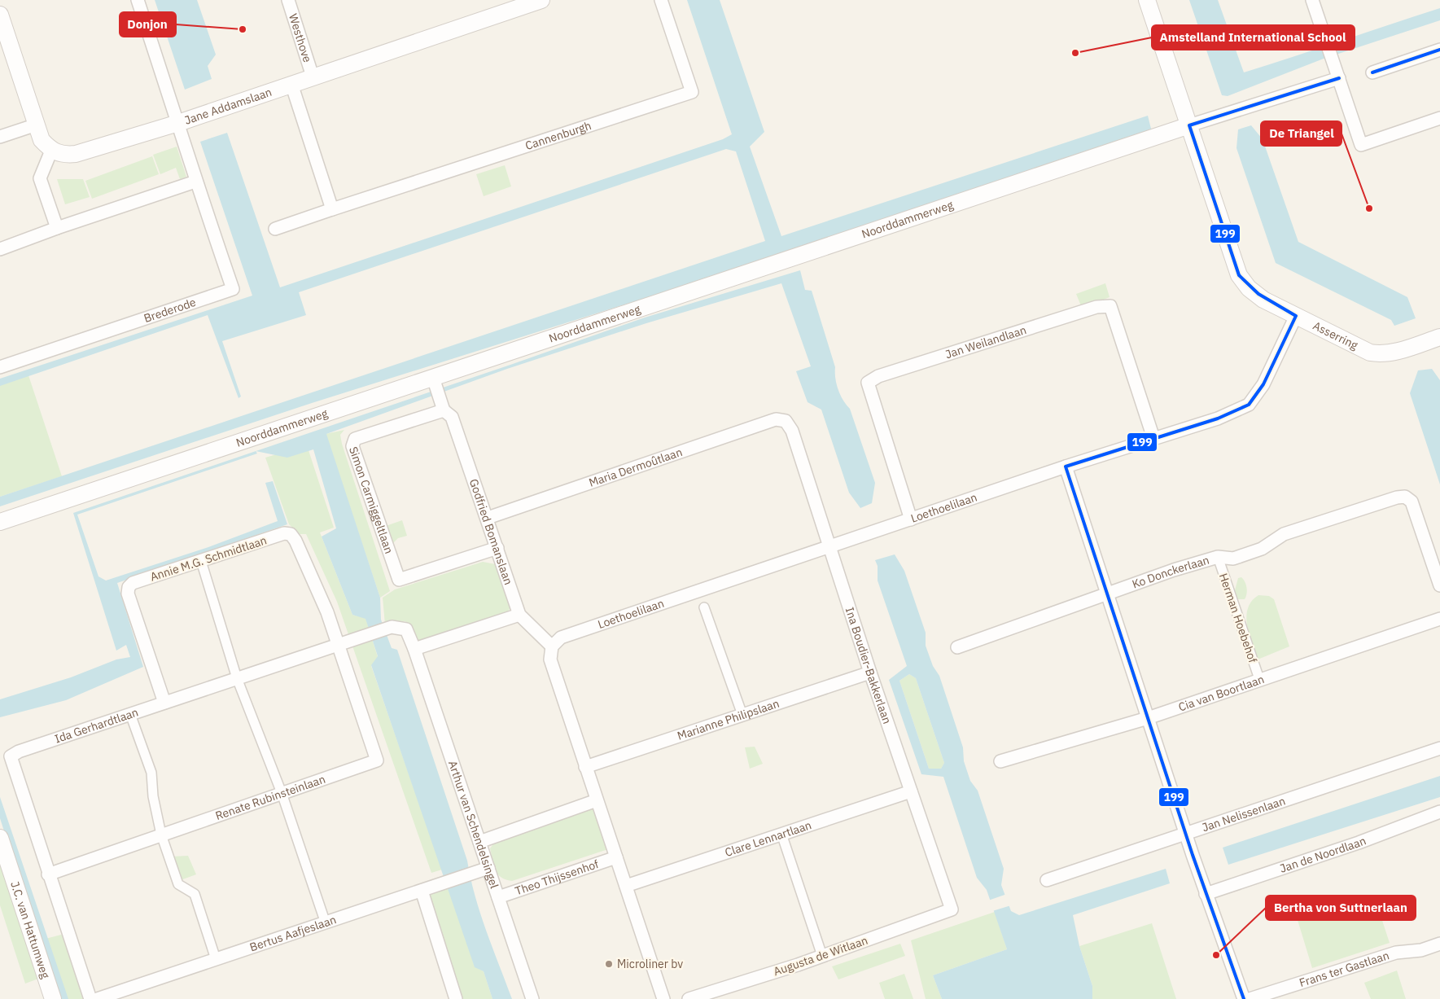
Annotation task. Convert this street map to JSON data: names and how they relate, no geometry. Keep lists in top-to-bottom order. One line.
{"streets":{"street":["Westhove","Jane Addamslaan","Cannenburgh","Noorddammerweg","Brederode","Asserring","Jan Weilandlaan","Maria Dermoûtlaan","Simon Carmiggeltlaan","Loethoelilaan","Godfried Bomanslaan","Annie M.G. Schmidtlaan","Ko Donckerlaan","Herman Hoebehof","Ina Boudier-Bakkerlaan","Cia van Boortlaan","Marianne Philipslaan","Ida Gerhardtlaan","Renate Rubinsteinlaan","Jan Nelissenlaan","Arthur van Schendelsingel","Clare Lennartlaan","Jan de Noordlaan","Theo Thijssenhof","J.C. van Hattumweg","Bertus Aafjeslaan","Augusta de Witlaan","Frans ter Gastlaan"]},"crossings":[["Westhove","Jane Addamslaan"],["Jane Addamslaan","Brederode"],["Noorddammerweg","Asserring"],["Noorddammerweg","Godfried Bomanslaan"],["Asserring","Loethoelilaan"],["Jan Weilandlaan","Loethoelilaan"],["Maria Dermoûtlaan","Godfried Bomanslaan"],["Maria Dermoûtlaan","Ina Boudier-Bakkerlaan"],["Simon Carmiggeltlaan","Godfried Bomanslaan"],["Loethoelilaan","Godfried Bomanslaan"],["Loethoelilaan","Ina Boudier-Bakkerlaan"],["Annie M.G. Schmidtlaan","Ida Gerhardtlaan"],["Annie M.G. Schmidtlaan","Renate Rubinsteinlaan"],["Ko Donckerlaan","Herman Hoebehof"],["Herman Hoebehof","Cia van Boortlaan"],["Ina Boudier-Bakkerlaan","Marianne Philipslaan"],["Ina Boudier-Bakkerlaan","Clare Lennartlaan"],["Ina Boudier-Bakkerlaan","Augusta de Witlaan"],["Ida Gerhardtlaan","Renate Rubinsteinlaan"],["Ida Gerhardtlaan","Arthur van Schendelsingel"],["Arthur van Schendelsingel","Theo Thijssenhof"],["Arthur van Schendelsingel","Bertus Aafjeslaan"]],"places":["Donjon","Amstelland International School","De Triangel","Bertha von Suttnerlaan","Microliner bv"],"lines":["transit line 199"]}
